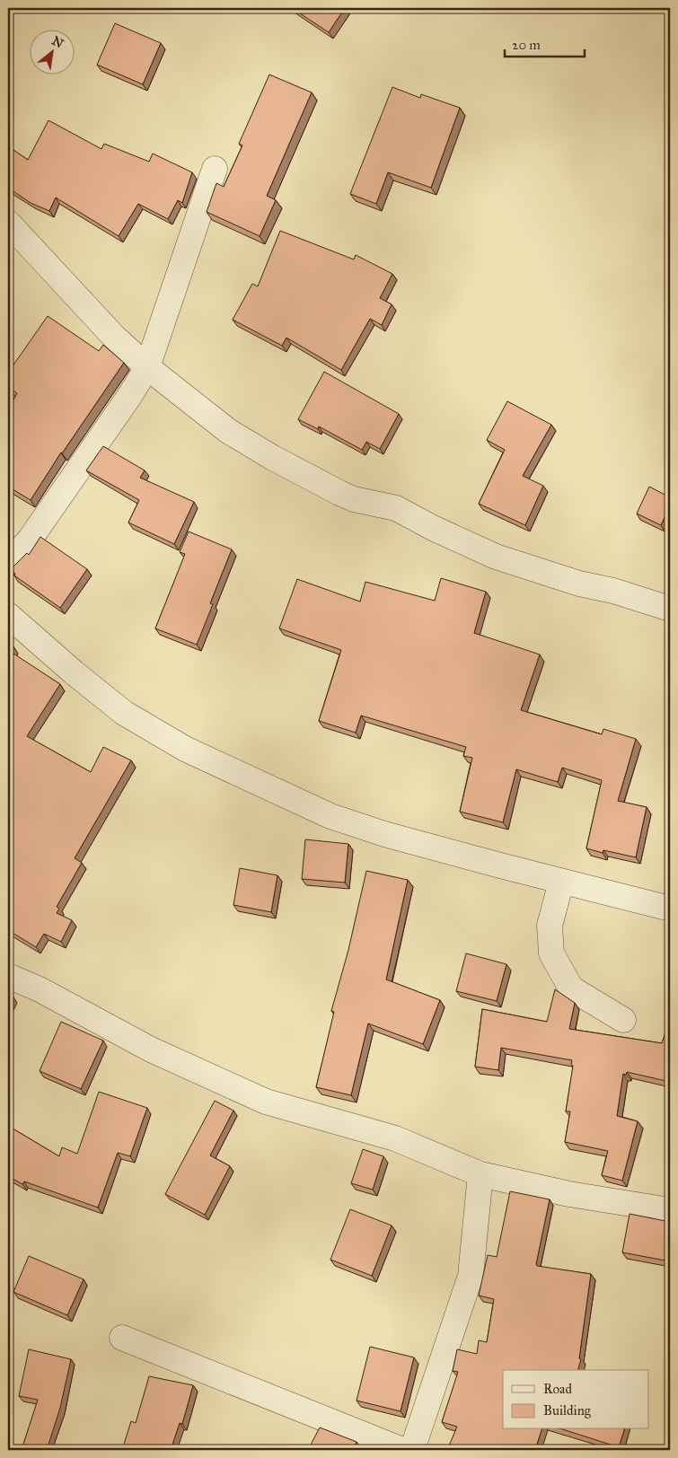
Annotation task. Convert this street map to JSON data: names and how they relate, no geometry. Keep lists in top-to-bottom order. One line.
{"legend":["Road","Building"],"scale_bar":"20 m","north":"top right"}
